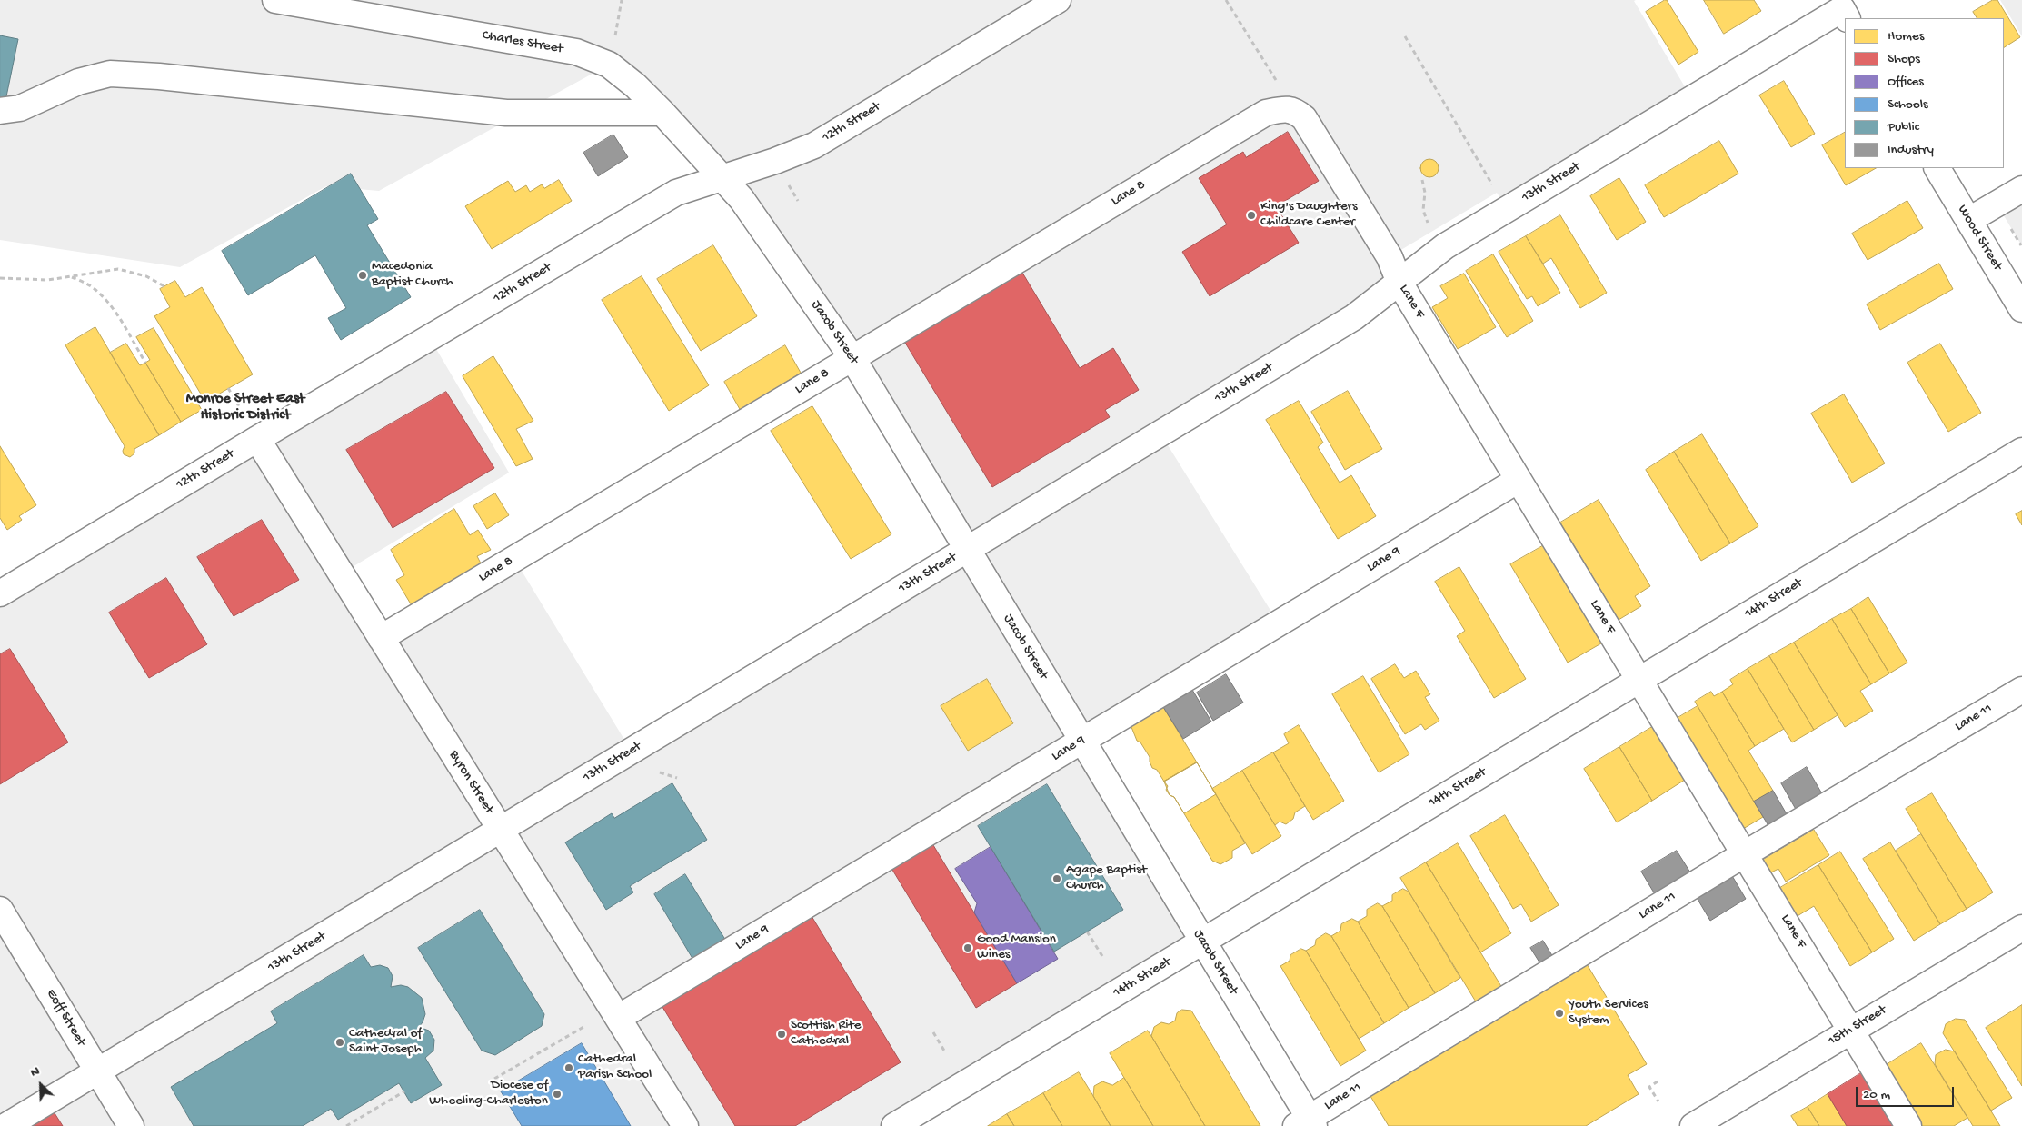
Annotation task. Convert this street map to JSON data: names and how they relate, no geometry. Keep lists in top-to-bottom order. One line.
{"streets":{"street":["Charles Street","12th Street","13th Street","Lane 8","Wood Street","Lane F","Jacob Street","Lane 9","14th Street","Lane 11","Byron Street","Eoff Street","15th Street"]},"crossings":[["Charles Street","12th Street"],["Charles Street","Jacob Street"],["12th Street","Jacob Street"],["12th Street","Byron Street"],["13th Street","Lane F"],["13th Street","Jacob Street"],["13th Street","Byron Street"],["13th Street","Eoff Street"],["Lane 8","Lane F"],["Lane 8","Jacob Street"],["Lane 8","Byron Street"],["Lane F","Lane 9"],["Lane F","14th Street"],["Lane F","Lane 11"],["Lane F","15th Street"],["Jacob Street","Lane 9"],["Jacob Street","14th Street"],["Jacob Street","Lane 11"],["Lane 9","Byron Street"]],"districts":["Monroe Street East Historic District"],"places":["King's Daughters Childcare Center","Macedonia Baptist Church","Agape Baptist Church","Good Mansion Wines","Youth Services System","Scottish Rite Cathedral","Cathedral of Saint Joseph","Cathedral Parish School","Diocese of Wheeling-Charleston"],"legend":["Homes","Shops","Offices","Schools","Public","Industry"],"scale_bar":"20 m","north":"top left"}
